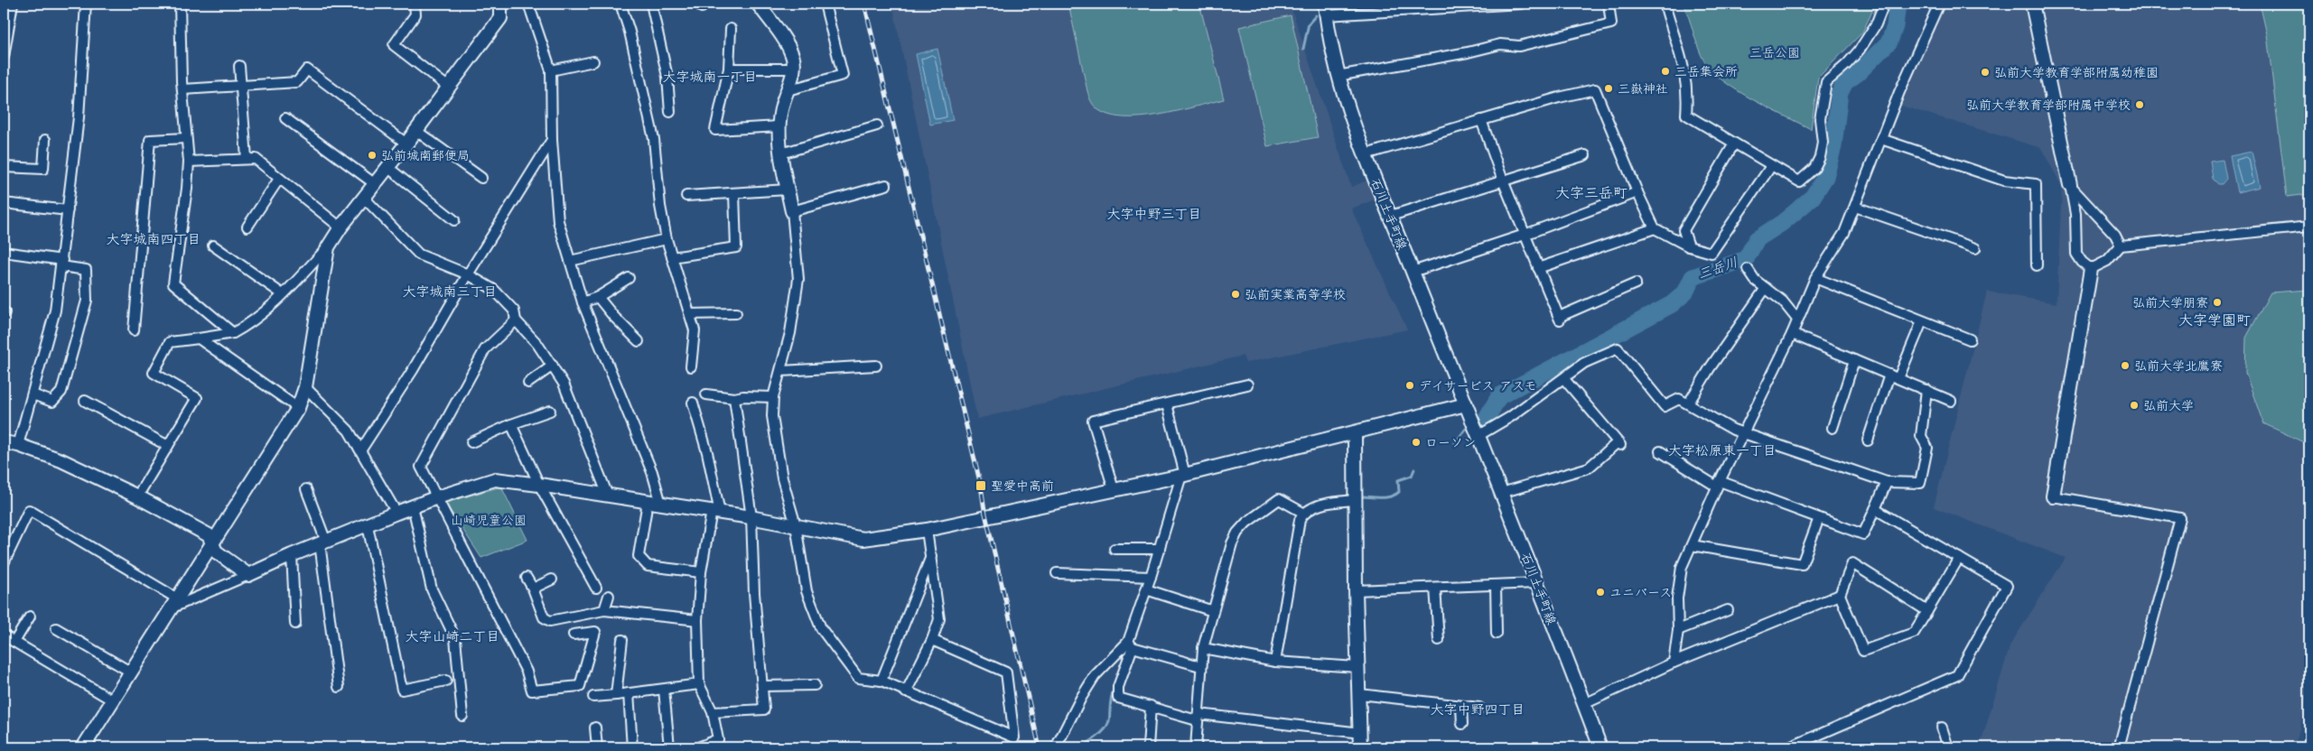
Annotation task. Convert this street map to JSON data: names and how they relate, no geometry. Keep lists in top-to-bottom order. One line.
{"streets":{"street":["石川土手町線"]},"districts":["大字城南一丁目","大字三岳町","大字中野三丁目","大字城南四丁目","大字城南三丁目","大字学園町","大字松原東一丁目","大字山崎二丁目","大字中野四丁目"],"water":["三岳川"],"parks":["三岳公園","山崎児童公園"],"places":{"other":["三岳集会所","弘前大学教育学部附属幼稚園","三嶽神社","弘前大学教育学部附属中学校","弘前城南郵便局","弘前実業高等学校","弘前大学朋寮","弘前大学北鷹寮","デイサービス アスモ","弘前大学","ローソン","ユニバース"],"transit":["聖愛中高前"]}}
